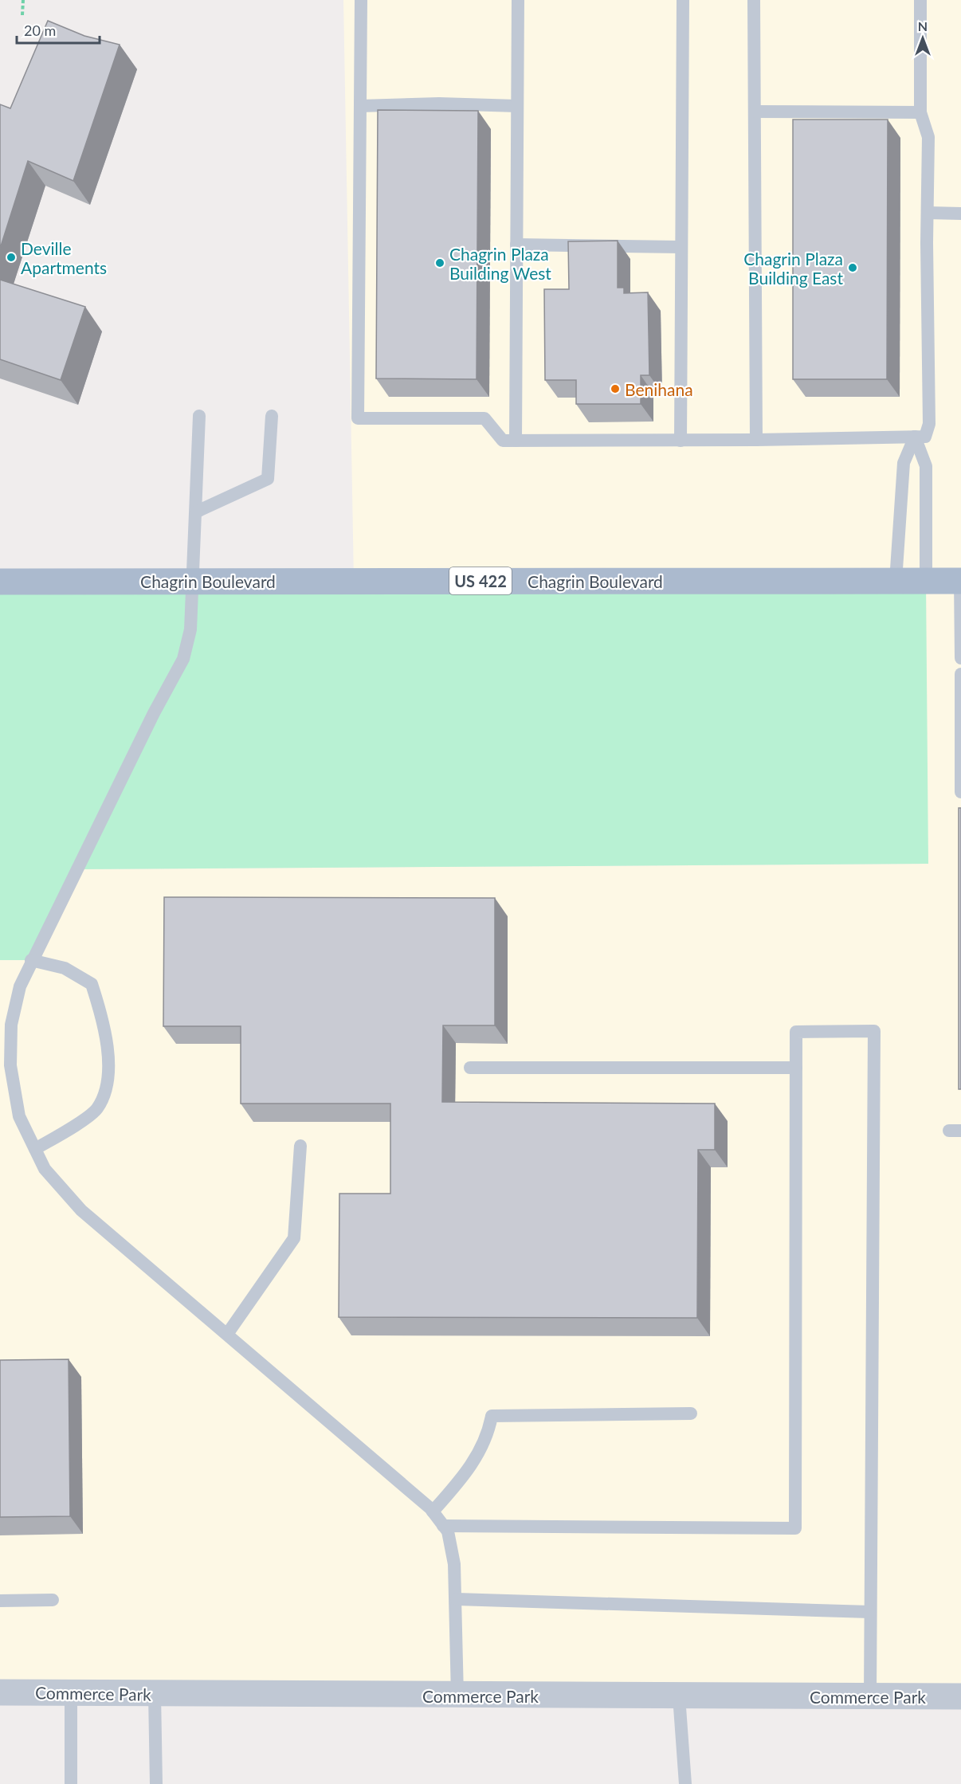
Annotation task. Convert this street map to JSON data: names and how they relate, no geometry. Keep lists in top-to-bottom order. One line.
{"streets":{"main road":["Chagrin Boulevard","US 422"],"street":["Commerce Park"]},"places":["Deville Apartments","Chagrin Plaza Building West","Chagrin Plaza Building East","Benihana"],"scale_bar":"20 m","north":"top"}
